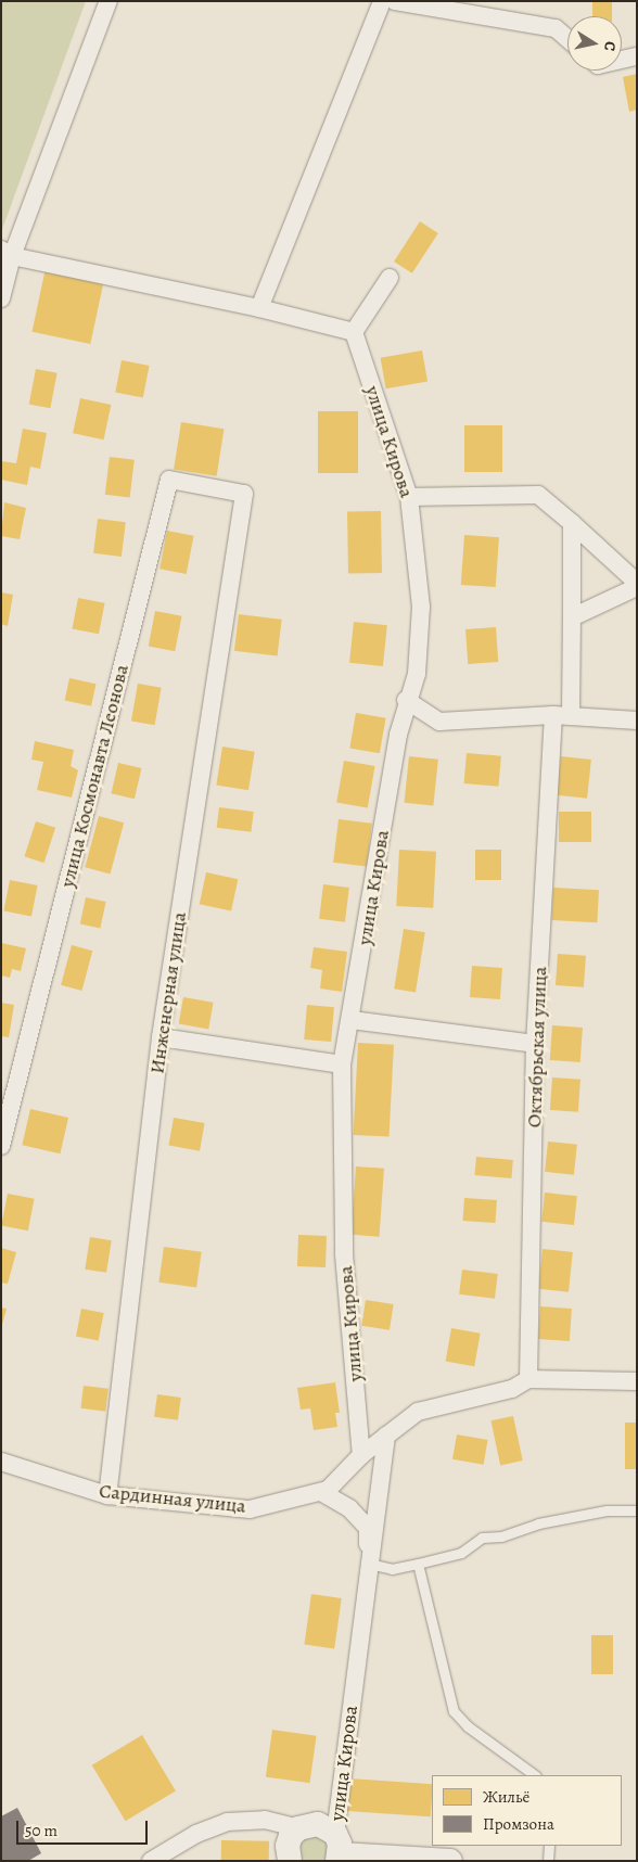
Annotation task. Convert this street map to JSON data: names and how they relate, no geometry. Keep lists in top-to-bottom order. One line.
{"streets":{"street":["улица Кирова","улица Космонавта Леонова","Инженерная улица","Октябрьская улица","Сардинная улица"]},"crossings":[["улица Кирова","Сардинная улица"],["улица Космонавта Леонова","Инженерная улица"],["Инженерная улица","Сардинная улица"],["Октябрьская улица","Сардинная улица"]],"legend":["Жильё","Промзона"],"scale_bar":"50 m","north":"right"}
